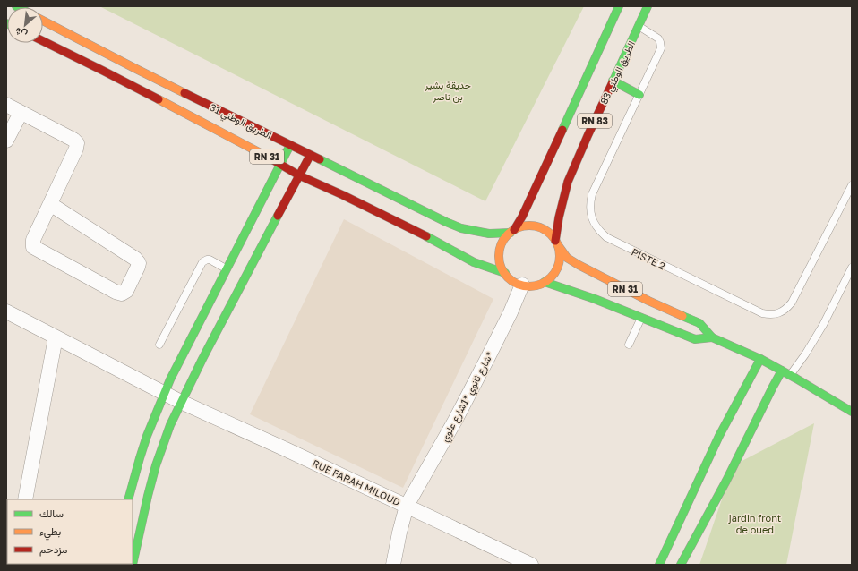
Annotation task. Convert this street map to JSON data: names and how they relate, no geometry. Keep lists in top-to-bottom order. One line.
{"streets":{"main road":["الطريق الوطني 83","الطريق الوطني 31","RN 83","RN 31"],"street":["شارع ثانوي *1شارع علوي*","RUE FARAH MILOUD"],"lane":["PISTE 2"]},"crossings":[["الطريق الوطني 83","الطريق الوطني 31"],["الطريق الوطني 83","RN 83"],["الطريق الوطني 83","RN 31"],["الطريق الوطني 83","PISTE 2"],["الطريق الوطني 83","شارع ثانوي *1شارع علوي*"],["الطريق الوطني 31","RN 83"],["الطريق الوطني 31","RN 31"],["الطريق الوطني 31","شارع ثانوي *1شارع علوي*"],["RN 83","RN 31"],["RN 83","شارع ثانوي *1شارع علوي*"],["RN 31","شارع ثانوي *1شارع علوي*"],["شارع ثانوي *1شارع علوي*","RUE FARAH MILOUD"]],"parks":["حديقة بشير بن ناصر","jardin front de oued"],"legend":["سالك","بطيء","مزدحم"],"north":"bottom left"}
